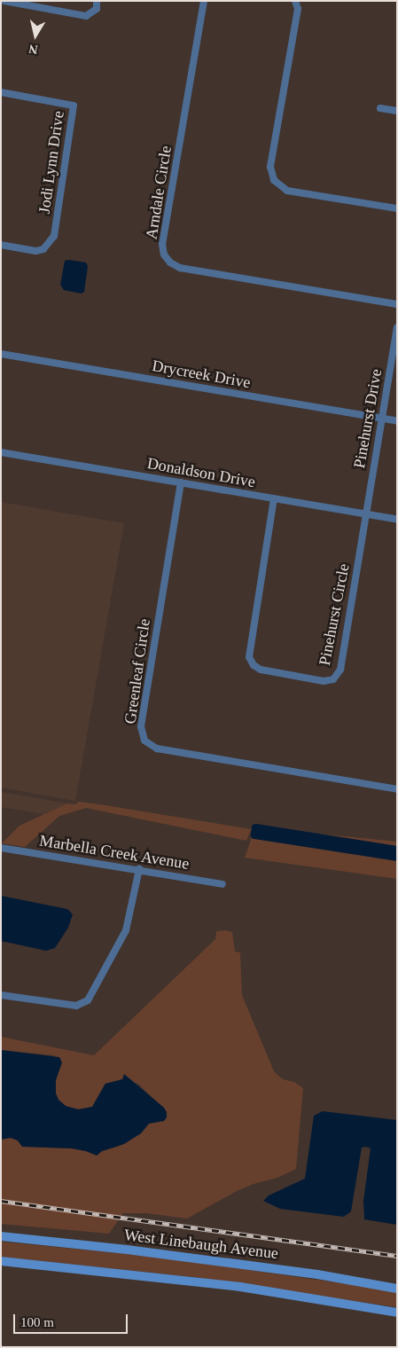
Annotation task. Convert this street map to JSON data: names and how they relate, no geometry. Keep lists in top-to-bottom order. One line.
{"streets":{"main road":["West Linebaugh Avenue"],"street":["Jodi Lynn Drive","Arndale Circle","Drycreek Drive","Pinehurst Drive","Donaldson Drive","Pinehurst Circle","Greenleaf Circle","Marbella Creek Avenue"]},"crossings":[["Drycreek Drive","Pinehurst Drive"],["Pinehurst Drive","Donaldson Drive"],["Pinehurst Drive","Pinehurst Circle"],["Donaldson Drive","Pinehurst Circle"],["Donaldson Drive","Greenleaf Circle"]],"scale_bar":"100 m","north":"bottom"}
